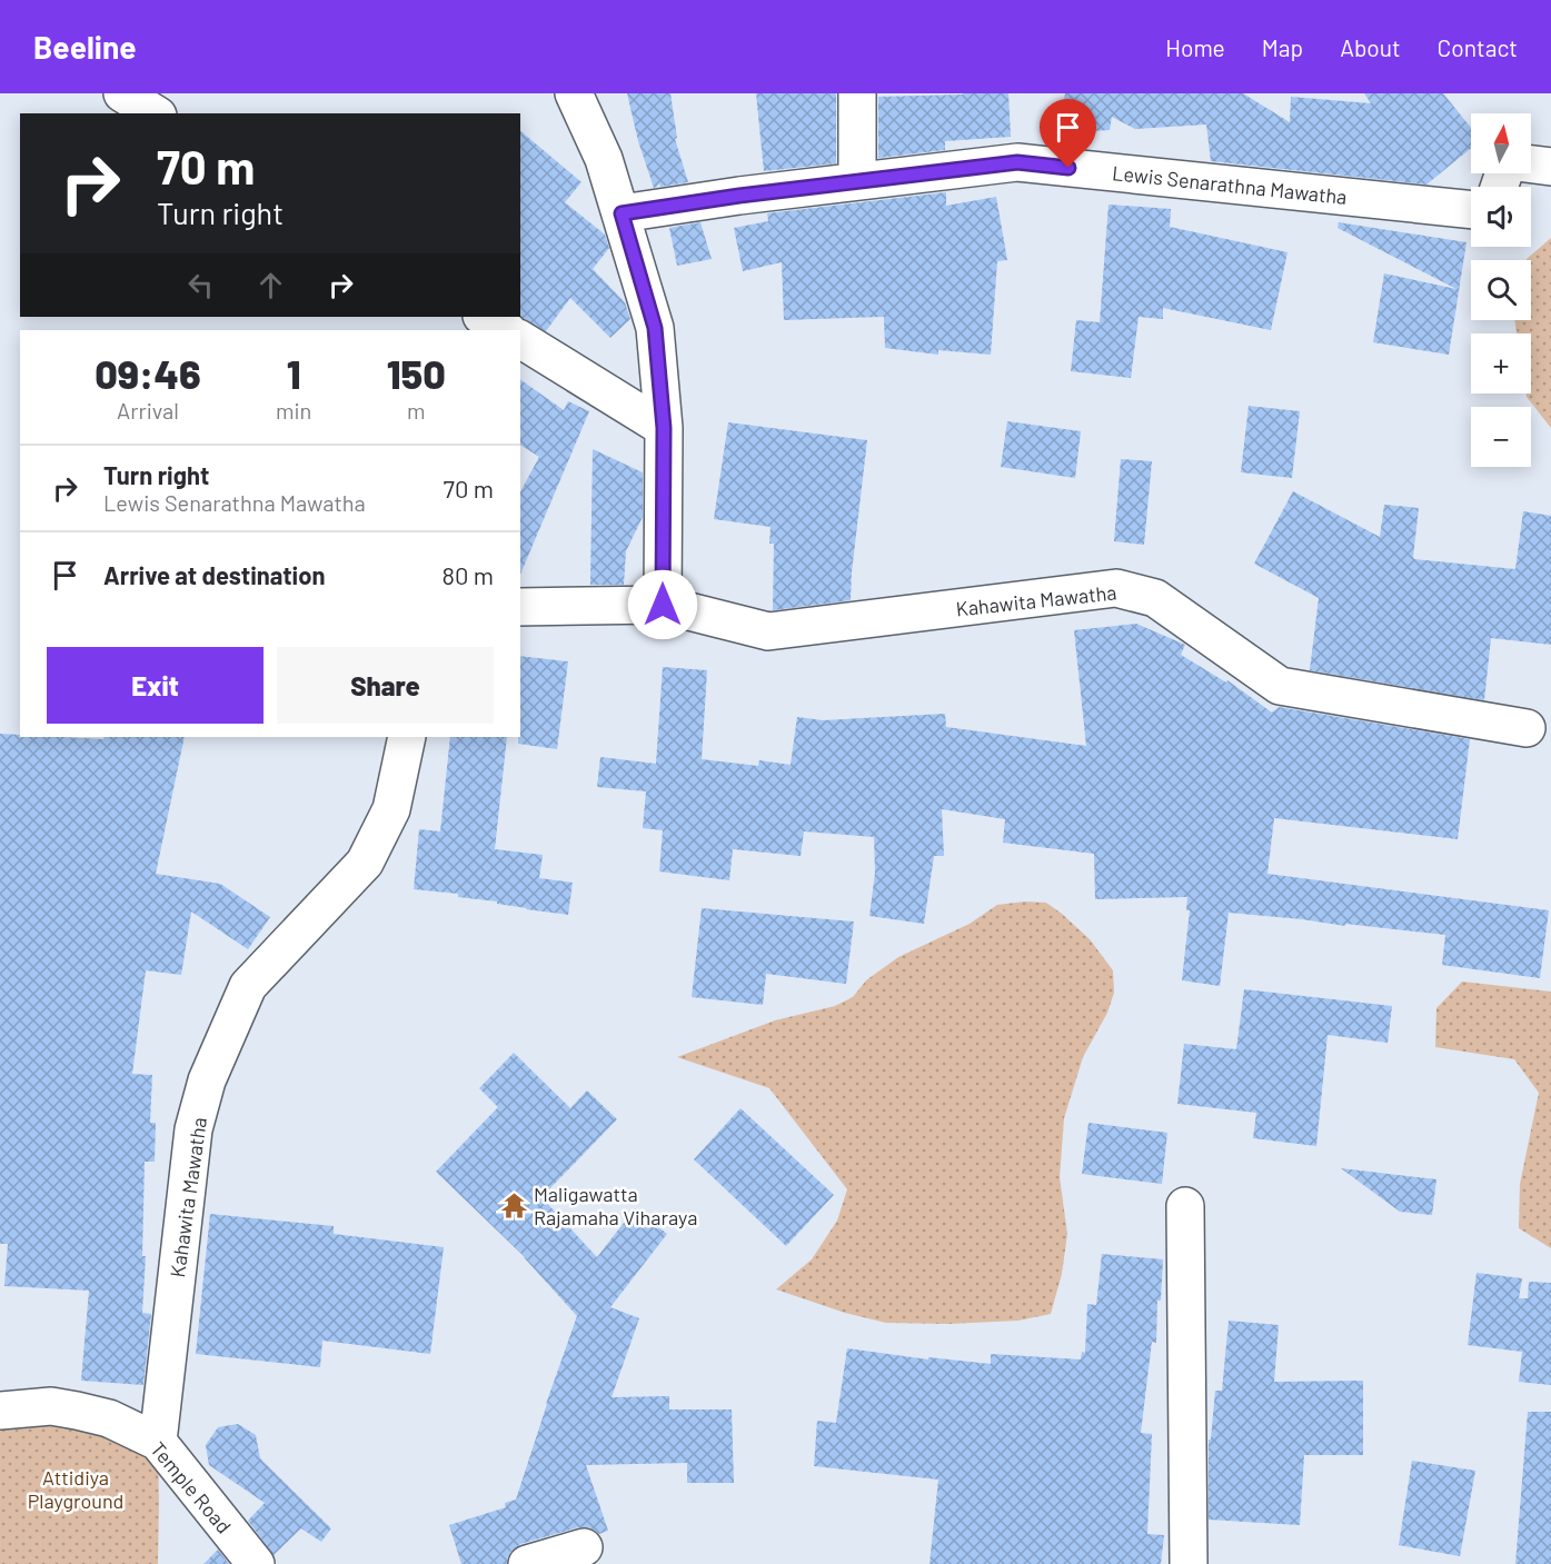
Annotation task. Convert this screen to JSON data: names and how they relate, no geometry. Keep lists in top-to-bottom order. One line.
{"streets":{"street":["Lewis Senarathna Mawatha","Kahawita Mawatha","Temple Road"]},"crossings":[["Kahawita Mawatha","Temple Road"]],"parks":["Attidiya Playground"],"places":{"temple":["Maligawatta Rajamaha Viharaya"]},"north":"top","page":{"header":"Beeline","nav":["Home","Map","About","Contact"],"map_buttons":["+","−"],"turn":["70 m","Turn right"],"eta":["09:46","Arrival","1","min","150","m"],"list":[{"name":"Turn right","note":"Lewis Senarathna Mawatha","value":"70 m"},{"name":"Arrive at destination","value":"80 m"}],"buttons":["Exit","Share"]}}
